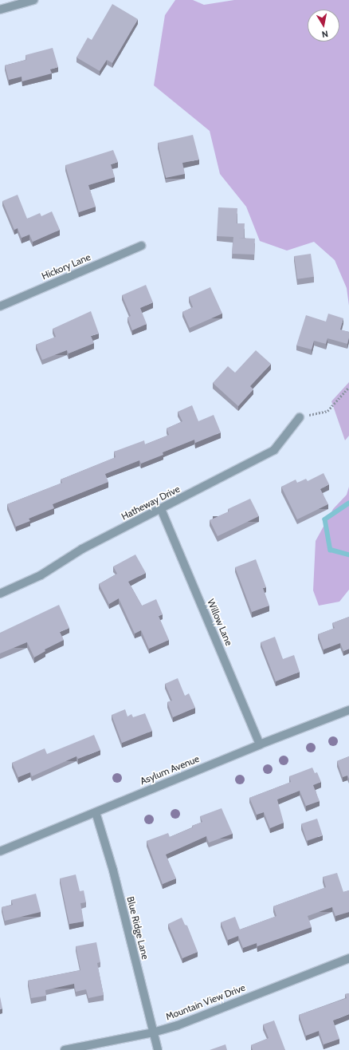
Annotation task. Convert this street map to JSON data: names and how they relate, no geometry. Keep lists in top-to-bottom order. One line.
{"streets":{"street":["Hickory Lane","Hatheway Drive","Willow Lane","Asylum Avenue","Blue Ridge Lane","Mountain View Drive"]},"crossings":[["Hatheway Drive","Willow Lane"],["Willow Lane","Asylum Avenue"],["Asylum Avenue","Blue Ridge Lane"],["Blue Ridge Lane","Mountain View Drive"]],"north":"bottom"}
